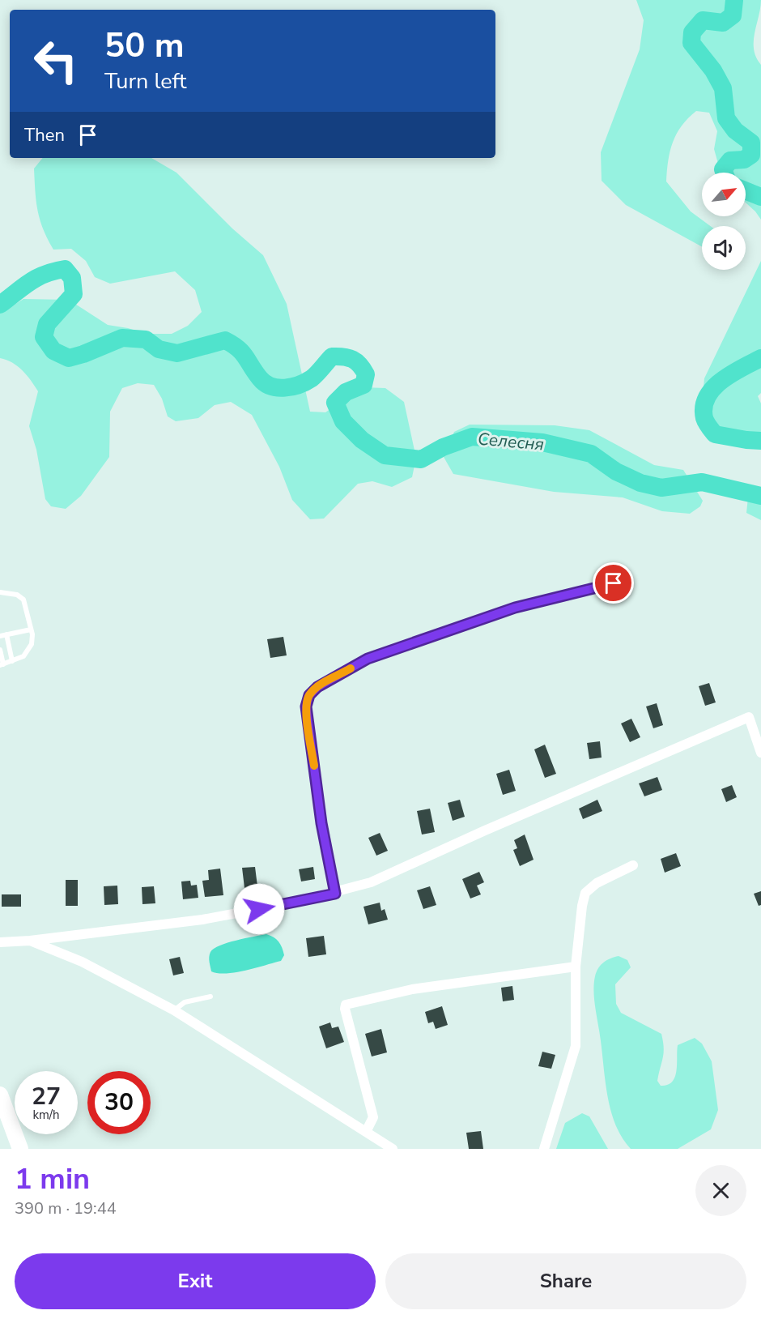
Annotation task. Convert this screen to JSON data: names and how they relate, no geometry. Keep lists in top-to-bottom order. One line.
{"water":["Селесня"],"north":"top right","page":{"turn":["50 m","Turn left"],"then":"Then","speed":"27 km/h","limit":"30","heading":["1 min","390 m · 19:44"],"buttons":["Exit","Share"]}}
